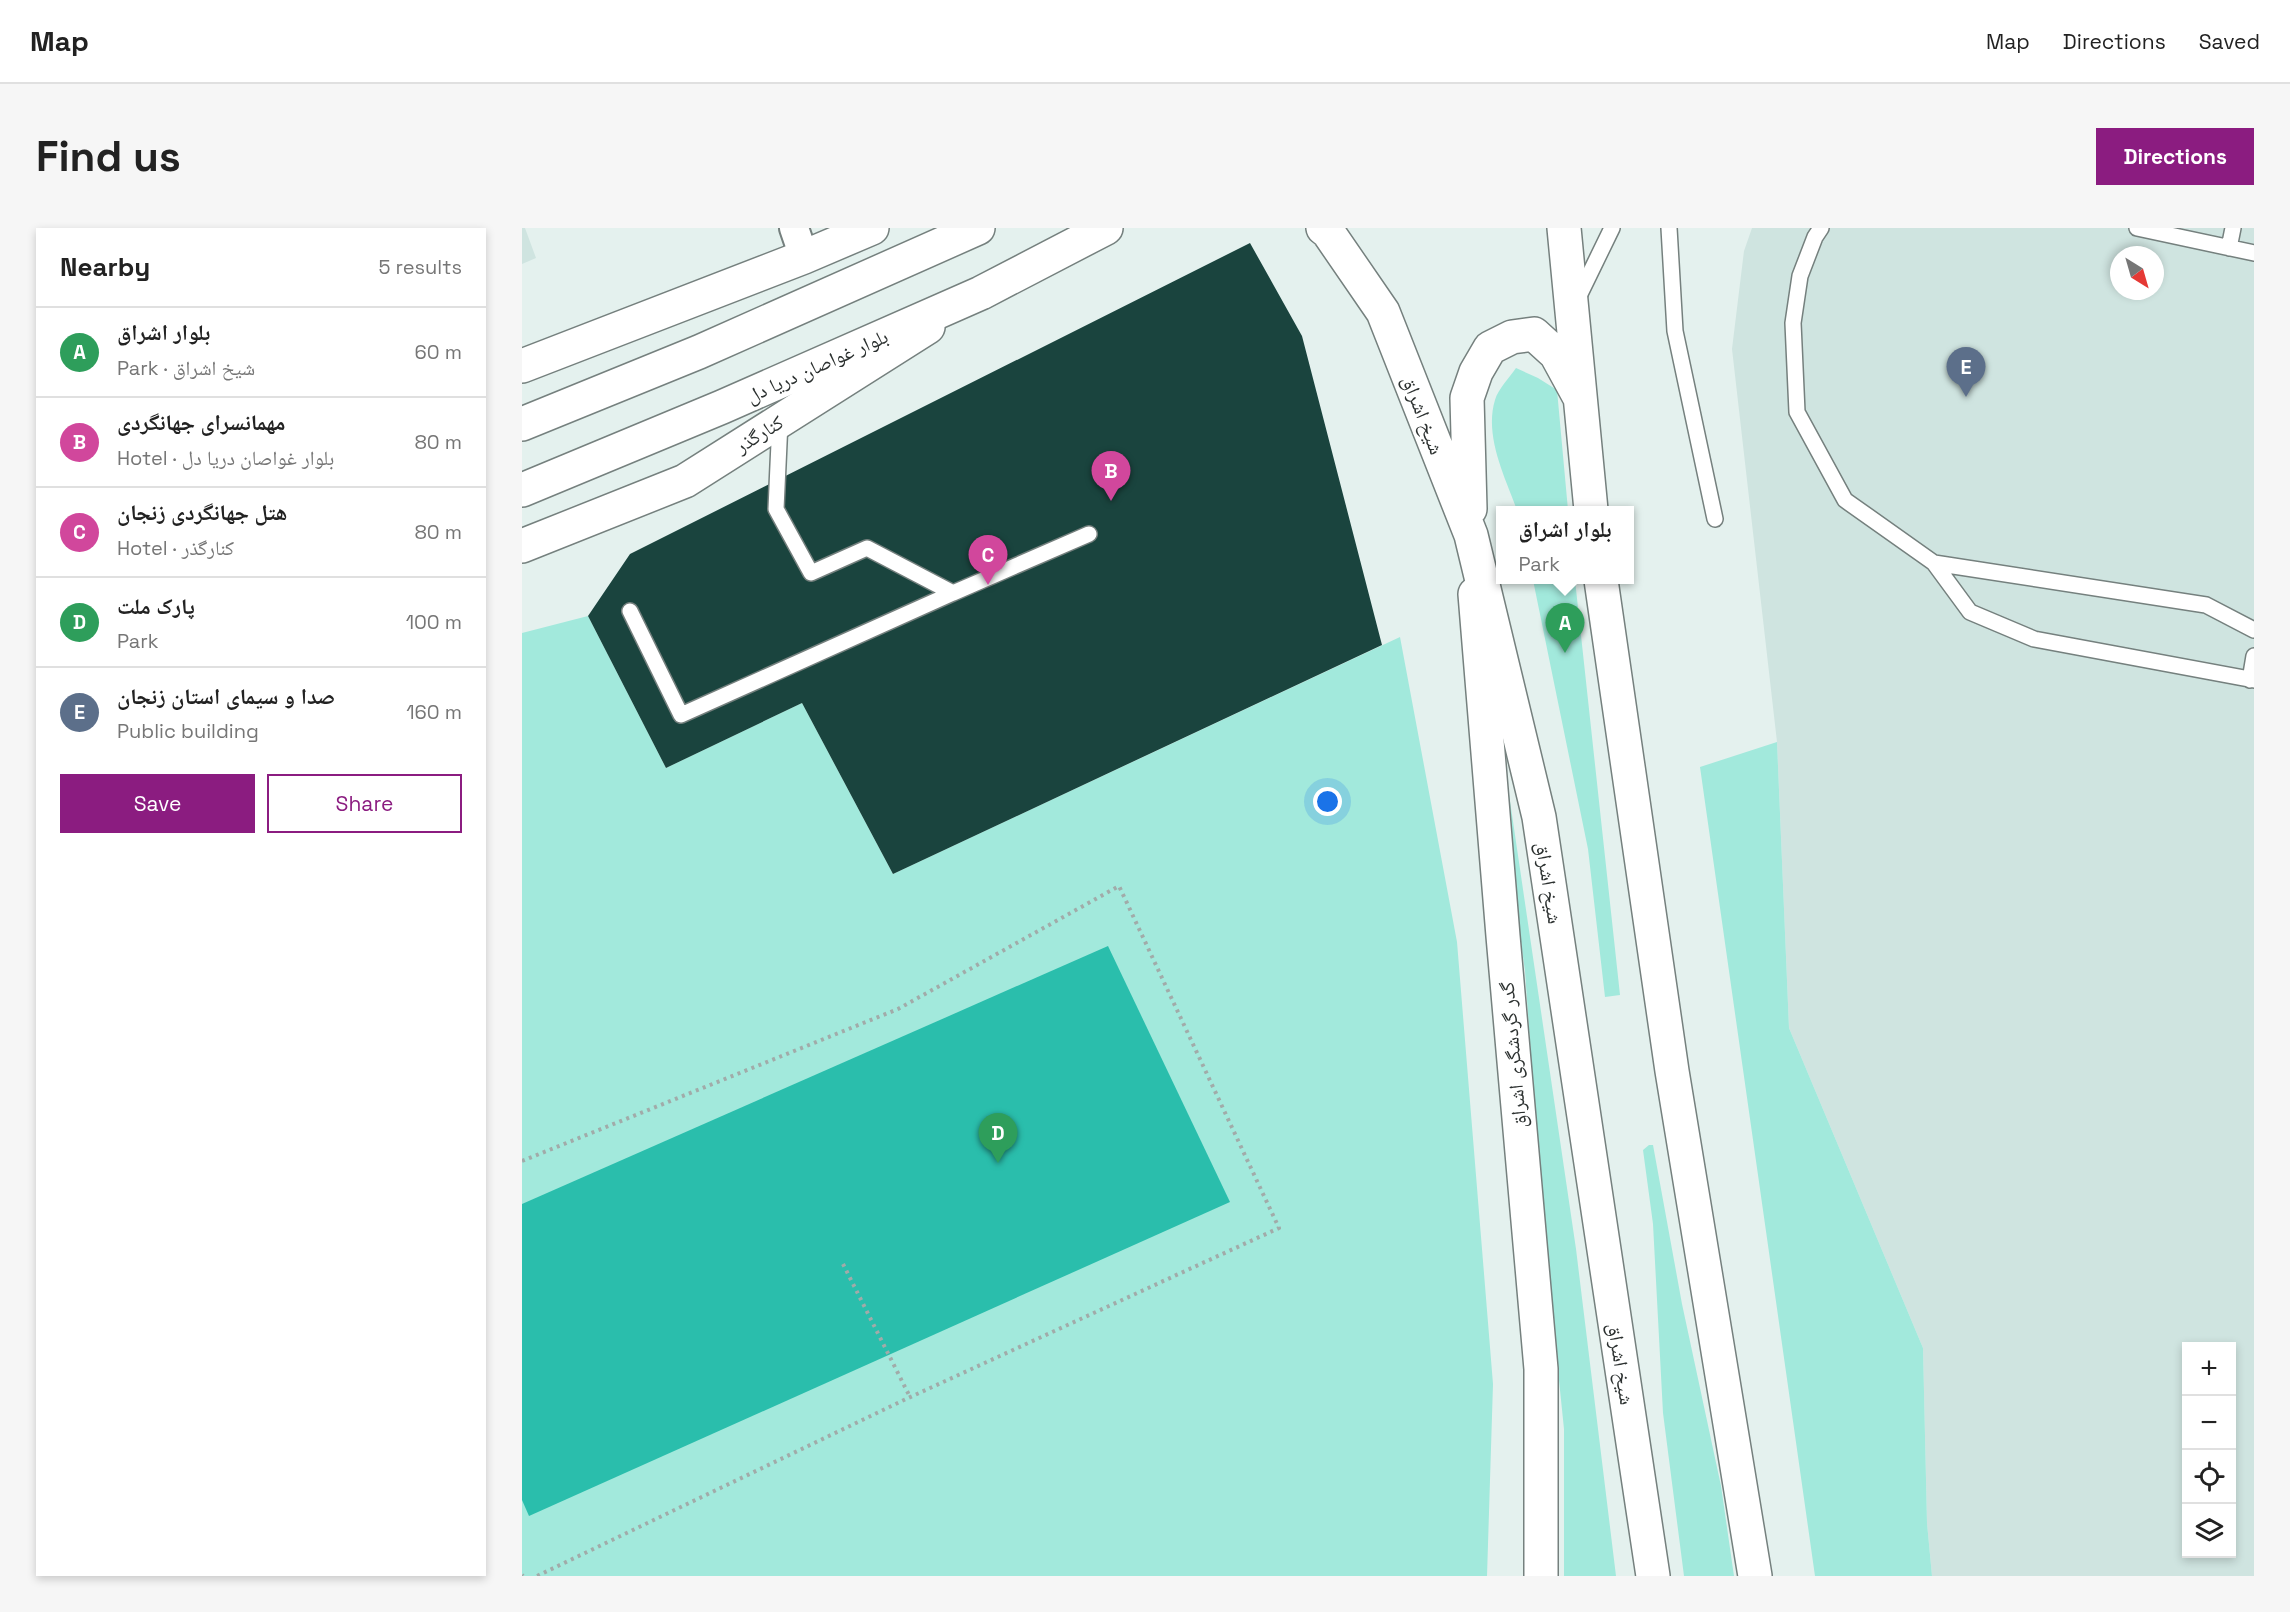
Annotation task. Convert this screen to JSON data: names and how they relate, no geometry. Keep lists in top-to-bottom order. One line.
{"streets":{"main road":["بلوار غواصان دریا دل","شیخ اشراق","کنارگذر","گدر گردشگری اشراق"]},"crossings":[["بلوار غواصان دریا دل","کنارگذر"],["شیخ اشراق","گدر گردشگری اشراق"]],"north":"bottom right","page":{"header":"Map","nav":["Map","Directions","Saved"],"buttons":["Directions",["Save","Share"]],"title":"Find us","heading":["Nearby","5 results"],"list":[{"mark":"A","name":"بلوار اشراق","note":"Park · شیخ اشراق","value":"60 m"},{"mark":"B","name":"مهمانسرای جهانگردی","note":"Hotel · بلوار غواصان دریا دل","value":"80 m"},{"mark":"C","name":"هتل جهانگردی زنجان","note":"Hotel · کنارگذر","value":"80 m"},{"mark":"D","name":"پارک ملت","note":"Park","value":"100 m"},{"mark":"E","name":"صدا و سیمای استان زنجان","note":"Public building","value":"160 m"}],"pins":["E","B","C","A","D"],"popup":["بلوار اشراق","Park"],"map_buttons":["+","−"]}}
